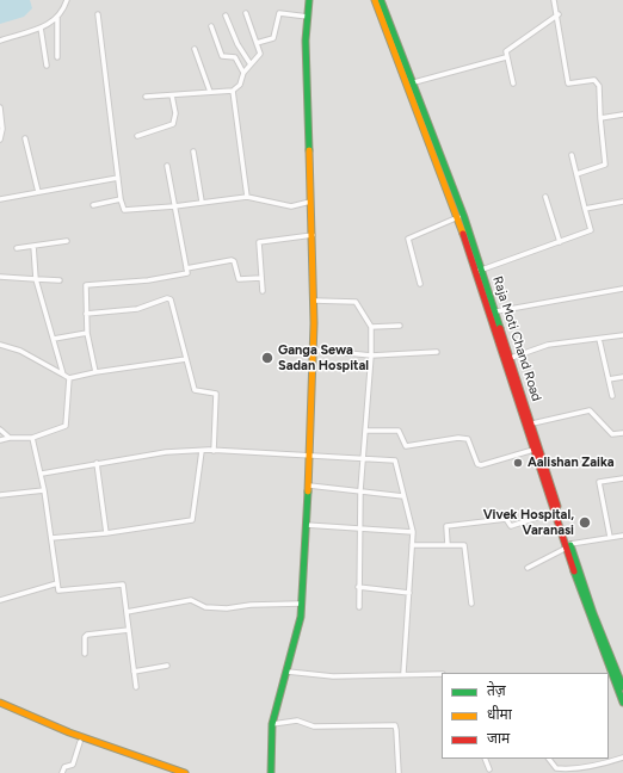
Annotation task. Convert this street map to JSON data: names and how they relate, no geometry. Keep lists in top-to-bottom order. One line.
{"streets":{"main road":["Raja Moti Chand Road"]},"places":["Ganga Sewa Sadan Hospital","Aalishan Zaika","Vivek Hospital, Varanasi"],"legend":["तेज़","धीमा","जाम"]}
